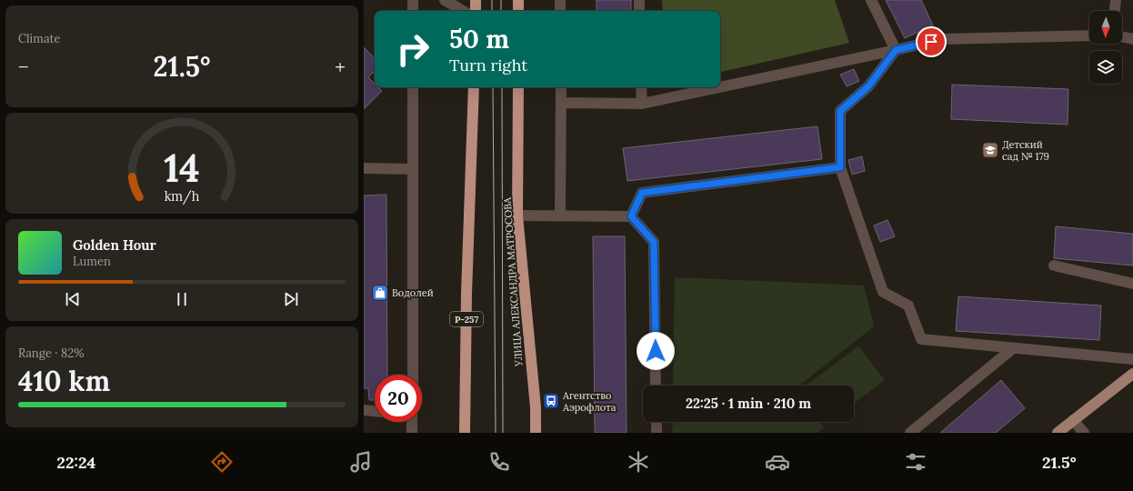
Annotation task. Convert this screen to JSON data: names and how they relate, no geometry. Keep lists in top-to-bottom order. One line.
{"streets":{"highway":["УЛИЦА АЛЕКСАНДРА МАТРОСОВА","Р-257"]},"places":{"school or university":["Детский сад № 179"],"shop":["Водолей"],"bus stop":["Агентство Аэрофлота"]},"north":"bottom","page":{"tile":["Climate",["Range · 82%","410 km"]],"turn":["50 m","Turn right"],"heat":["−","21.5°","+"],"song":["Golden Hour","Lumen"],"limit":"20","trip":"22:25 · 1 min · 210 m","tabs":["22:24","21.5°"],"gauge":["14","km/h"]}}
